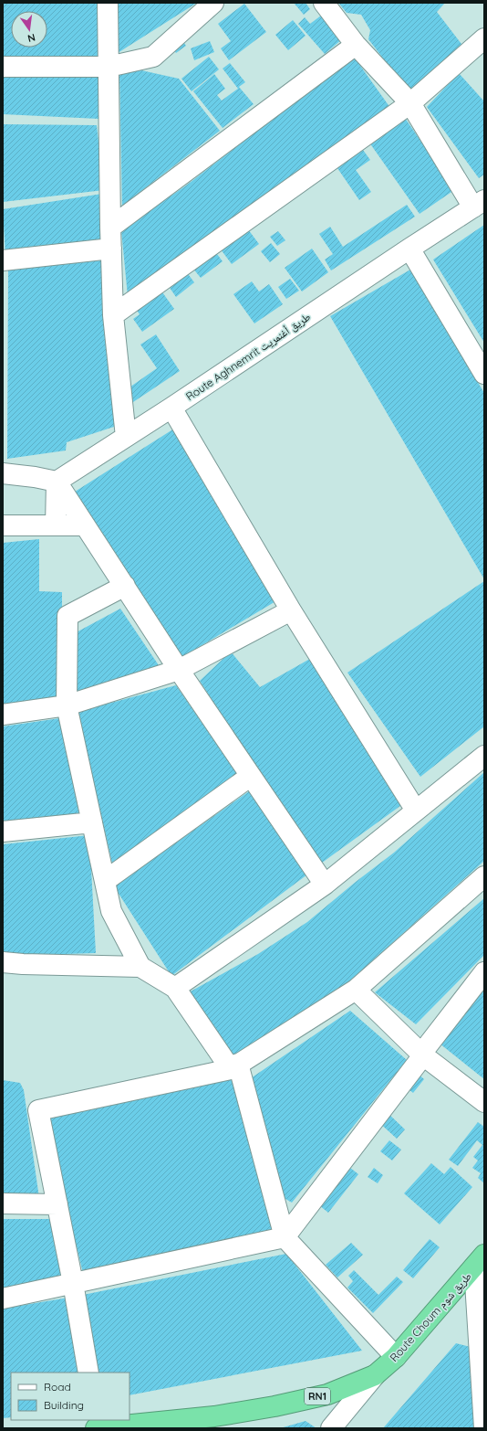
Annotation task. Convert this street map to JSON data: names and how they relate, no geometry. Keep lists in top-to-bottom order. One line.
{"streets":{"highway":["Route Choum طريق شوم","RN1"],"street":["Route Aghnemrit طريق أغنمريت"]},"legend":["Road","Building"],"north":"bottom"}
